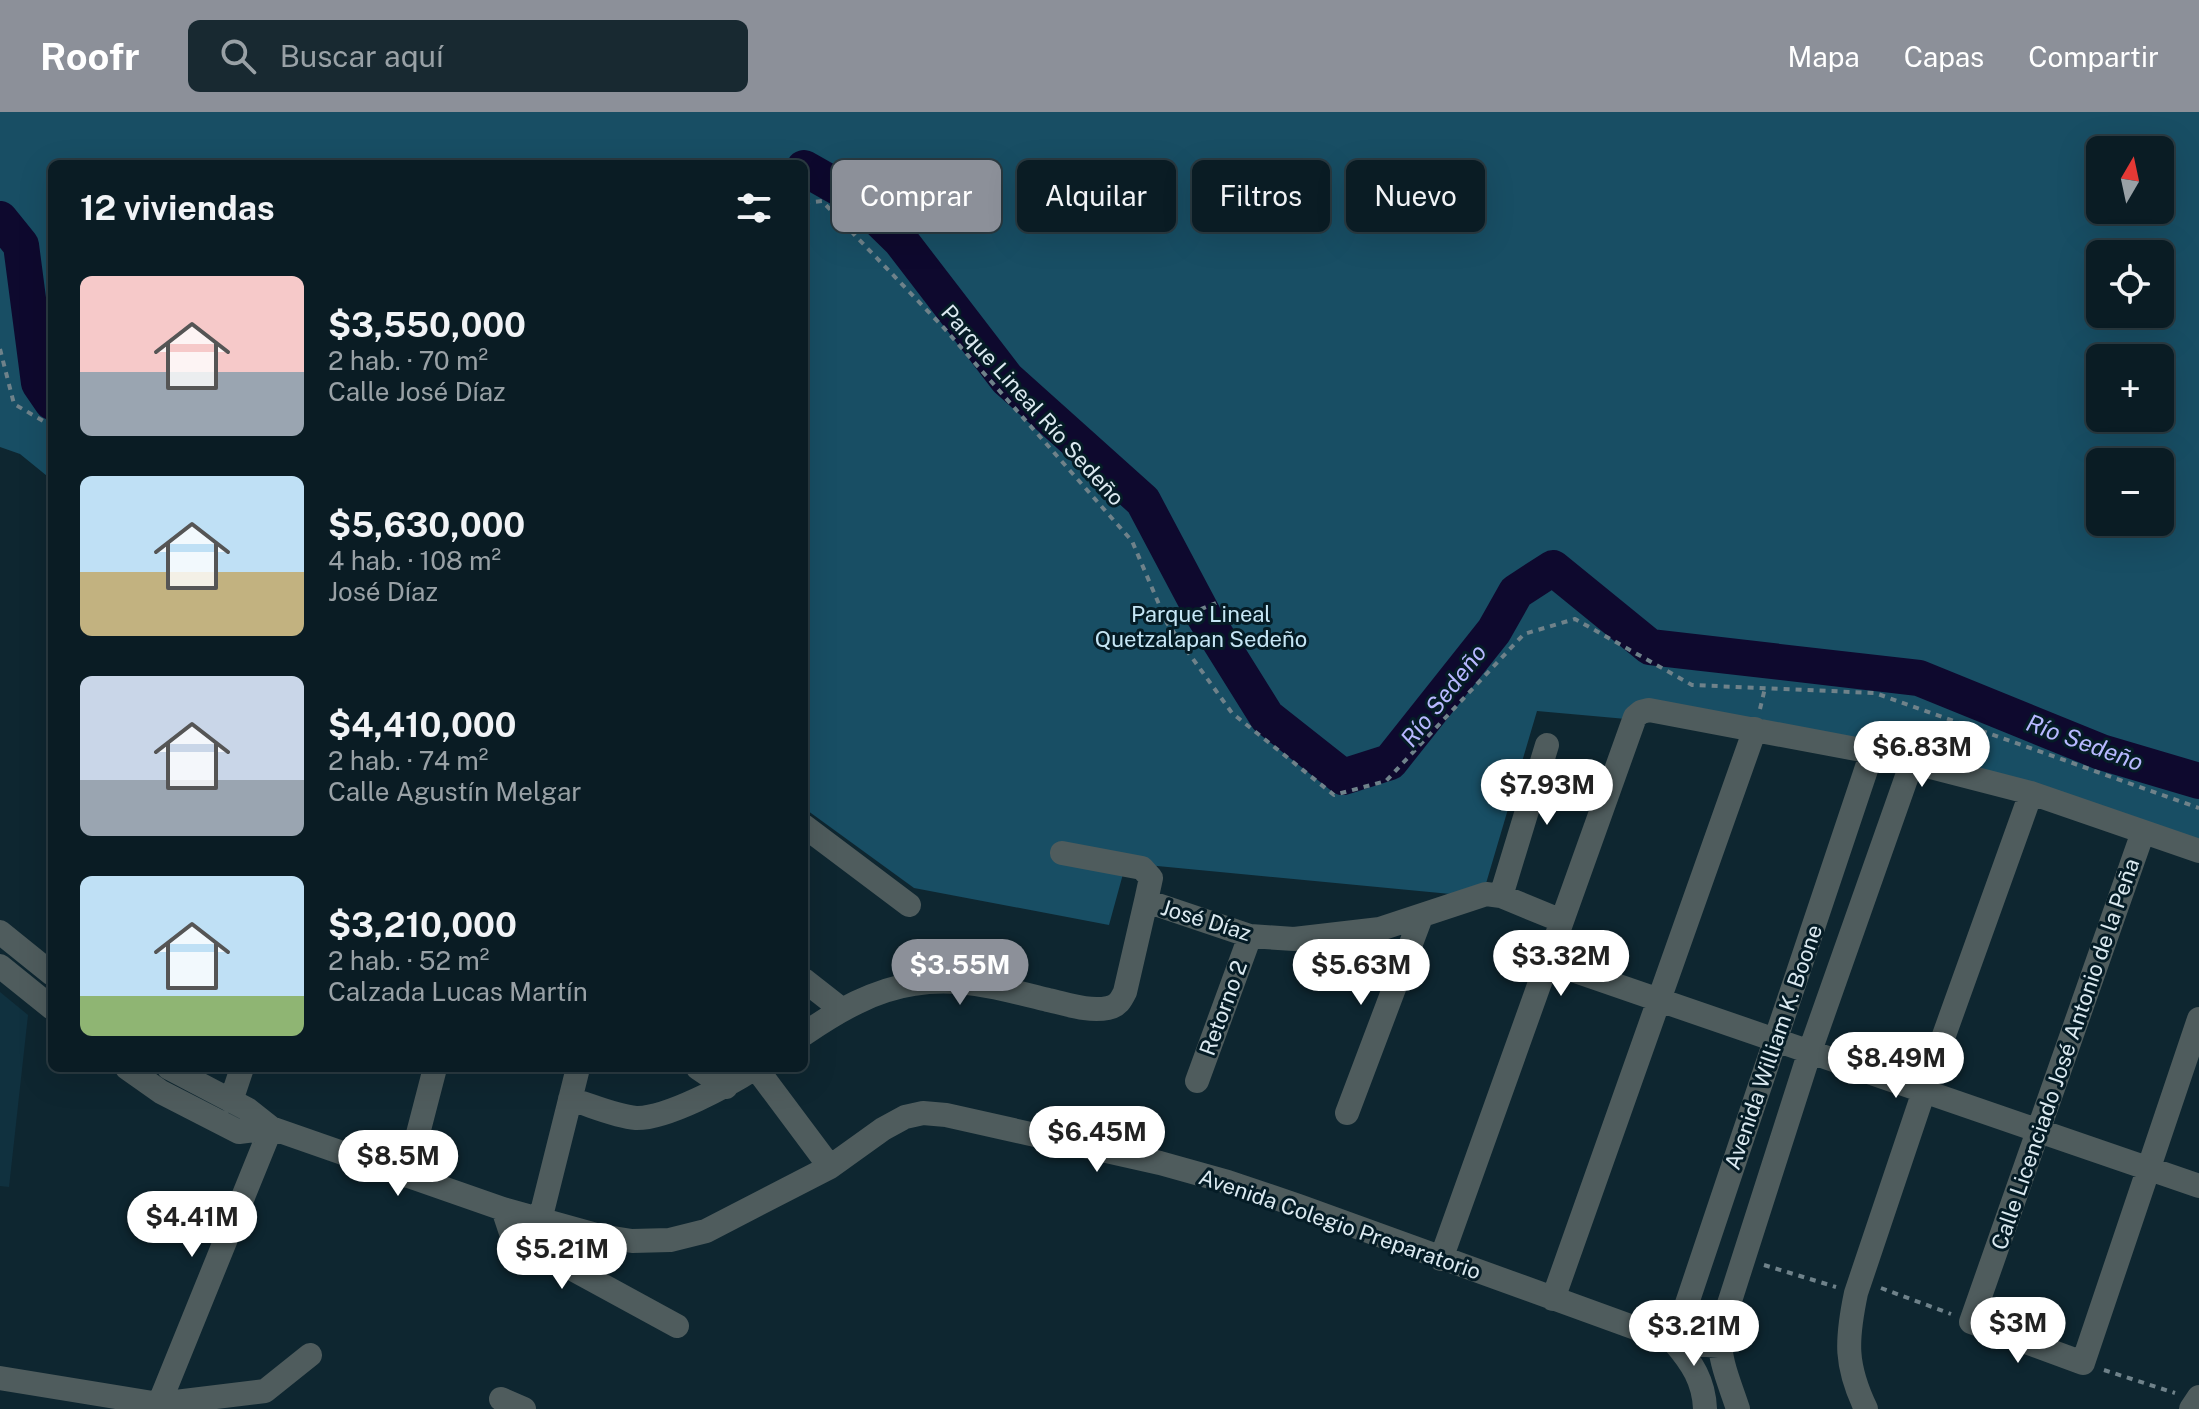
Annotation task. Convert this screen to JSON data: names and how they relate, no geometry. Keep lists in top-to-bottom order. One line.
{"streets":{"street":["José Díaz","Retorno 2","Avenida William K. Boone","Calle Licenciado José Antonio de la Peña","Avenida Colegio Preparatorio"],"path":["Parque Lineal Río Sedeño"]},"crossings":[["José Díaz","Retorno 2"],["Avenida William K. Boone","Avenida Colegio Preparatorio"]],"water":["Río Sedeño"],"parks":["Parque Lineal Quetzalapan Sedeño"],"north":"top","page":{"header":"Roofr","search":"Buscar aquí","nav":["Mapa","Capas","Compartir"],"map_buttons":["+","−"],"chip":["Comprar","Alquilar","Filtros","Nuevo"],"heading":"12 viviendas","list":[{"name":"$3,550,000","note":"2 hab. · 70 m² · Calle José Díaz"},{"name":"$5,630,000","note":"4 hab. · 108 m² · José Díaz"},{"name":"$4,410,000","note":"2 hab. · 74 m² · Calle Agustín Melgar"},{"name":"$3,210,000","note":"2 hab. · 52 m² · Calzada Lucas Martín"}],"price":["$6.83M","$7.93M","$3.32M","$3.55M","$5.63M","$8.49M","$6.45M","$8.5M","$4.41M","$5.21M","$3M","$3.21M"]}}
